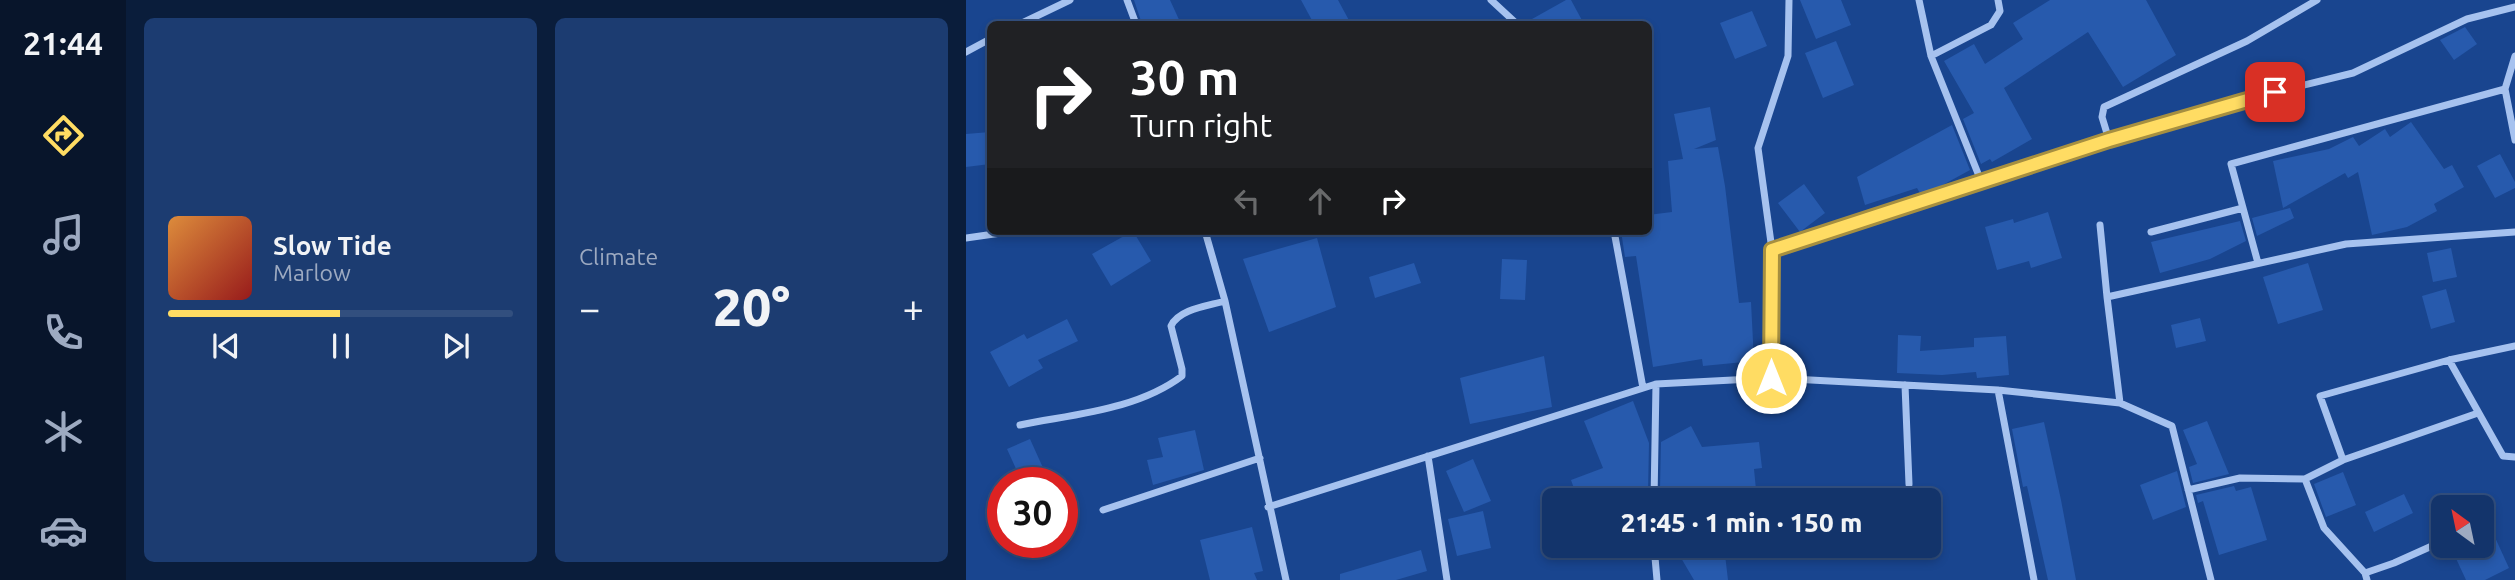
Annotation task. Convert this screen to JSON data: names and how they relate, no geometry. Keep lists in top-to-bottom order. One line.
{"north":"top left","page":{"tabs":"21:44","tile":"Climate","turn":["30 m","Turn right"],"song":["Slow Tide","Marlow"],"heat":["−","20°","+"],"limit":"30","trip":"21:45 · 1 min · 150 m"}}
